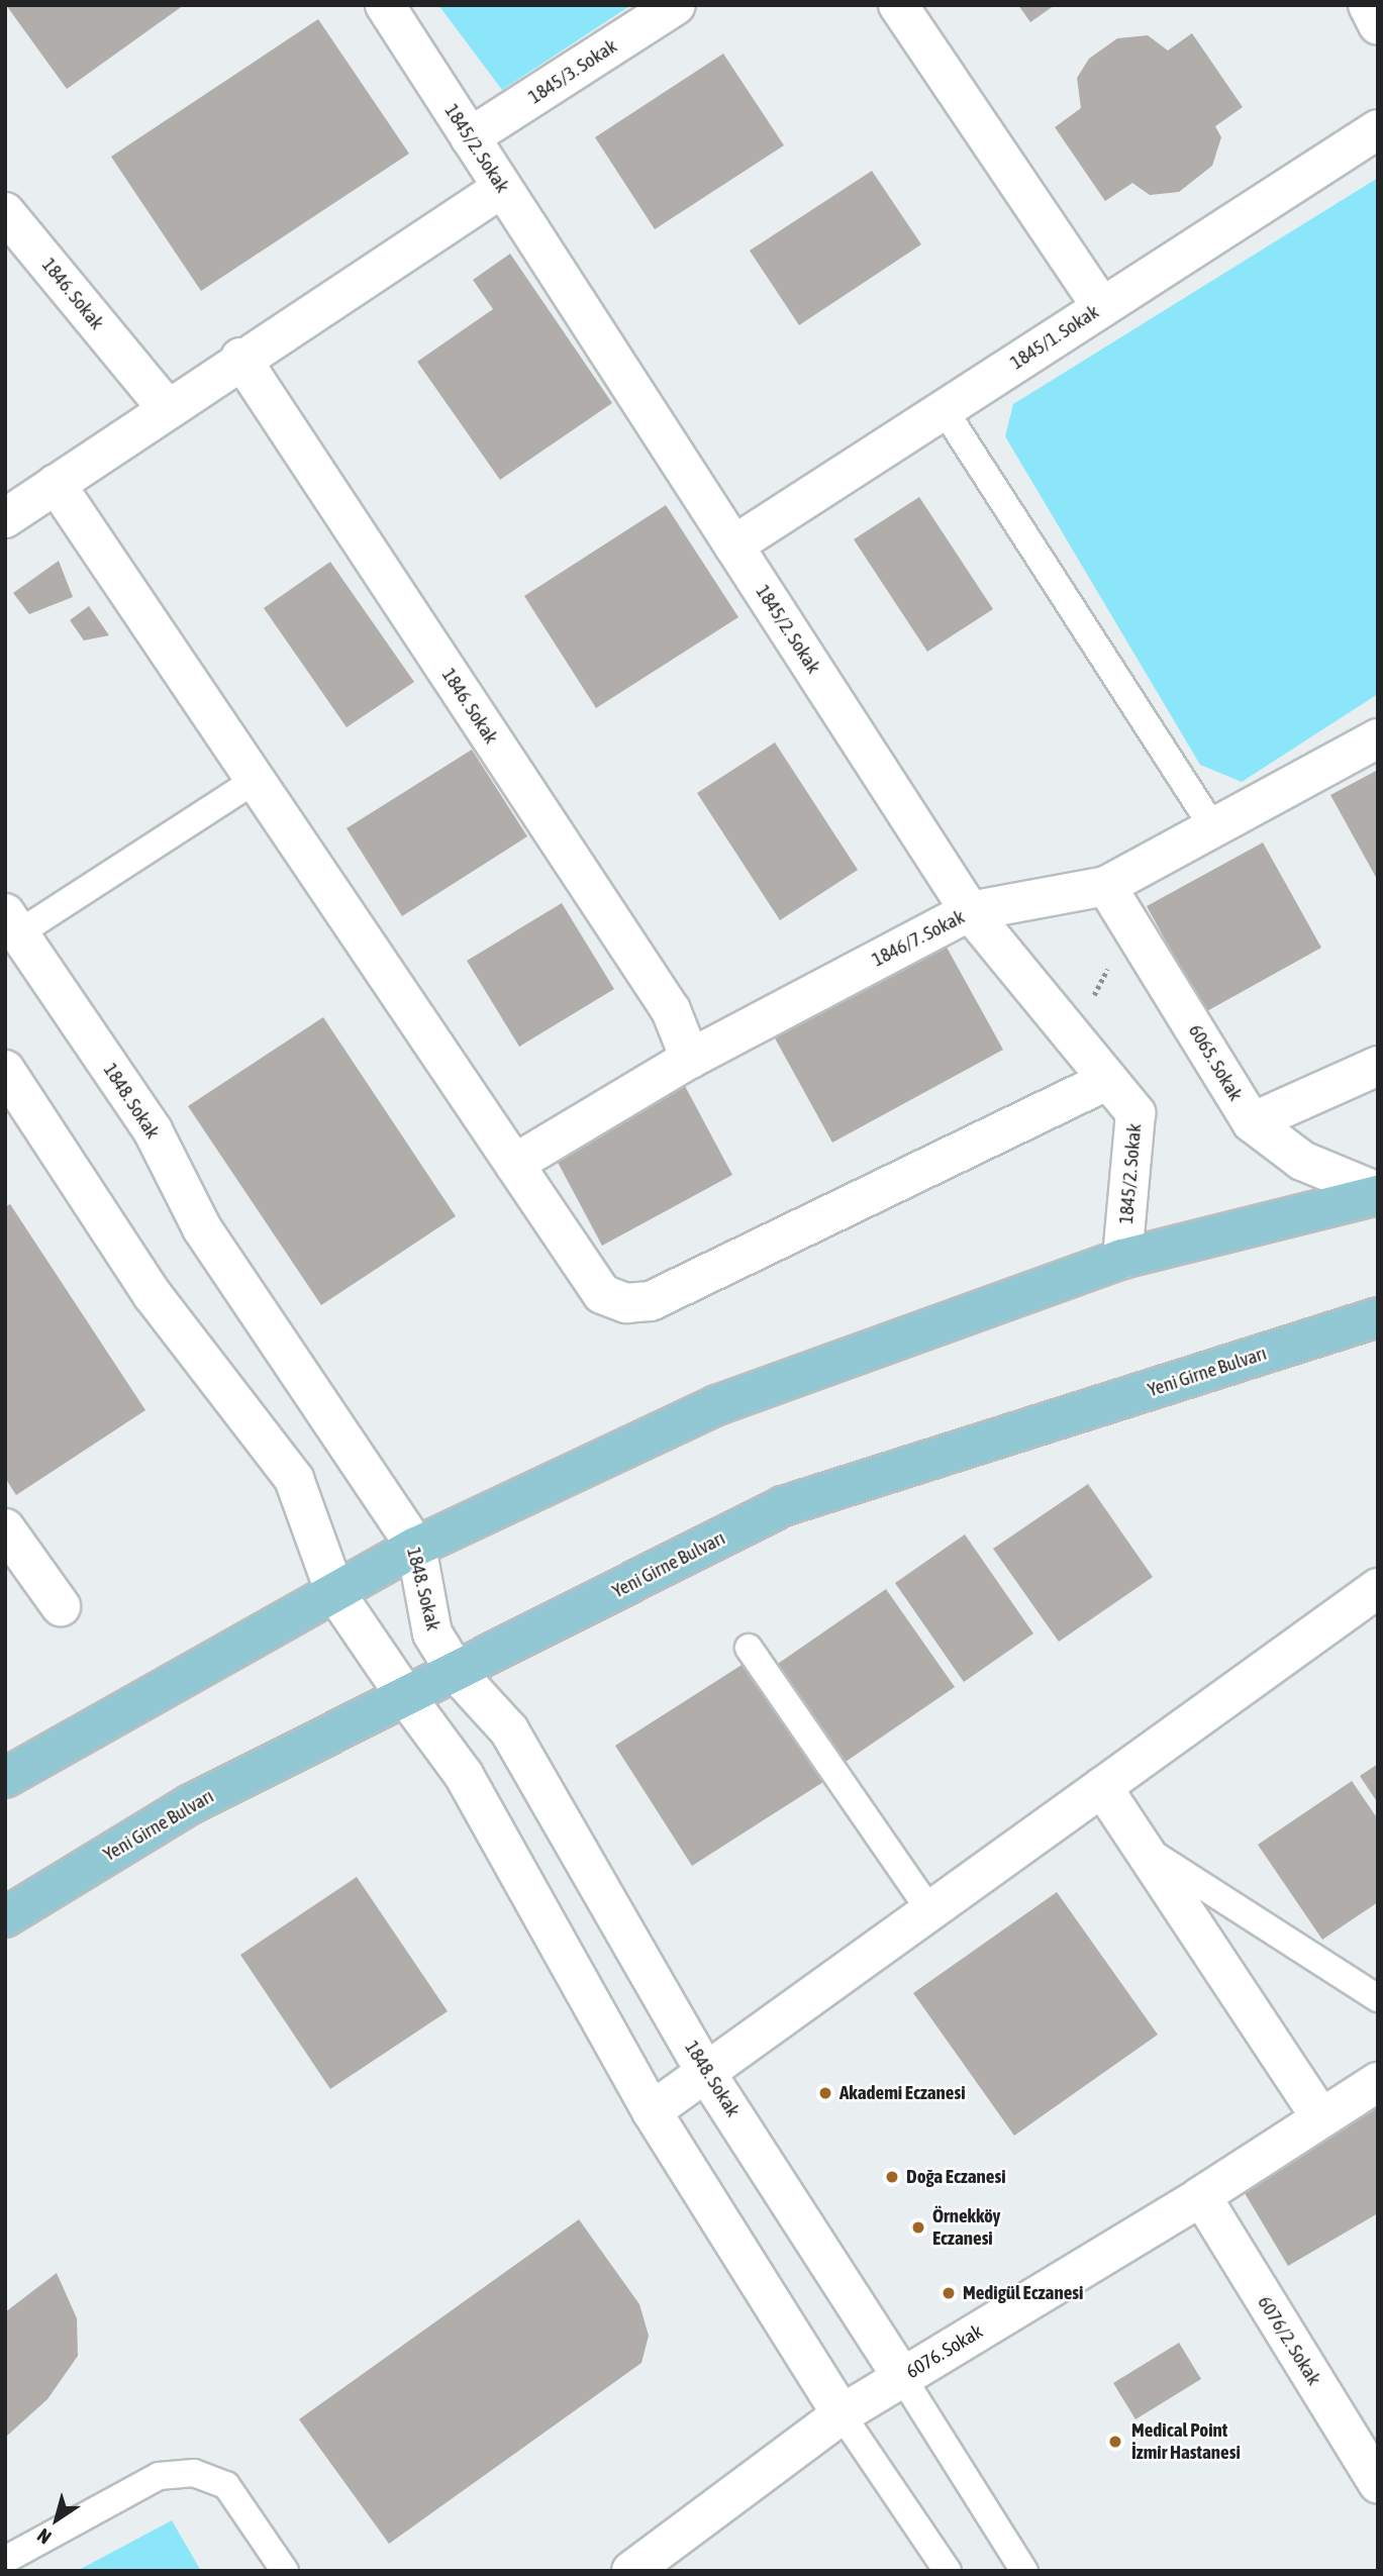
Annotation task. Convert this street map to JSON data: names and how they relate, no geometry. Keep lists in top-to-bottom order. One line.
{"streets":{"main road":["Yeni Girne Bulvarı"],"street":["1845/3. Sokak","1845/2. Sokak","1846. Sokak","1845/1. Sokak","1846/7. Sokak","6065. Sokak","1848. Sokak","6076/2. Sokak","6076. Sokak"]},"crossings":[["1845/3. Sokak","1845/2. Sokak"],["1845/2. Sokak","1845/1. Sokak"],["1845/2. Sokak","1846/7. Sokak"],["1846. Sokak","1846/7. Sokak"],["1846/7. Sokak","6065. Sokak"],["1848. Sokak","Yeni Girne Bulvarı"],["1848. Sokak","6076. Sokak"],["6076/2. Sokak","6076. Sokak"]],"places":["Akademi Eczanesi","Doğa Eczanesi","Örnekköy Eczanesi","Medigül Eczanesi","Medical Point İzmir Hastanesi"],"north":"bottom left"}
